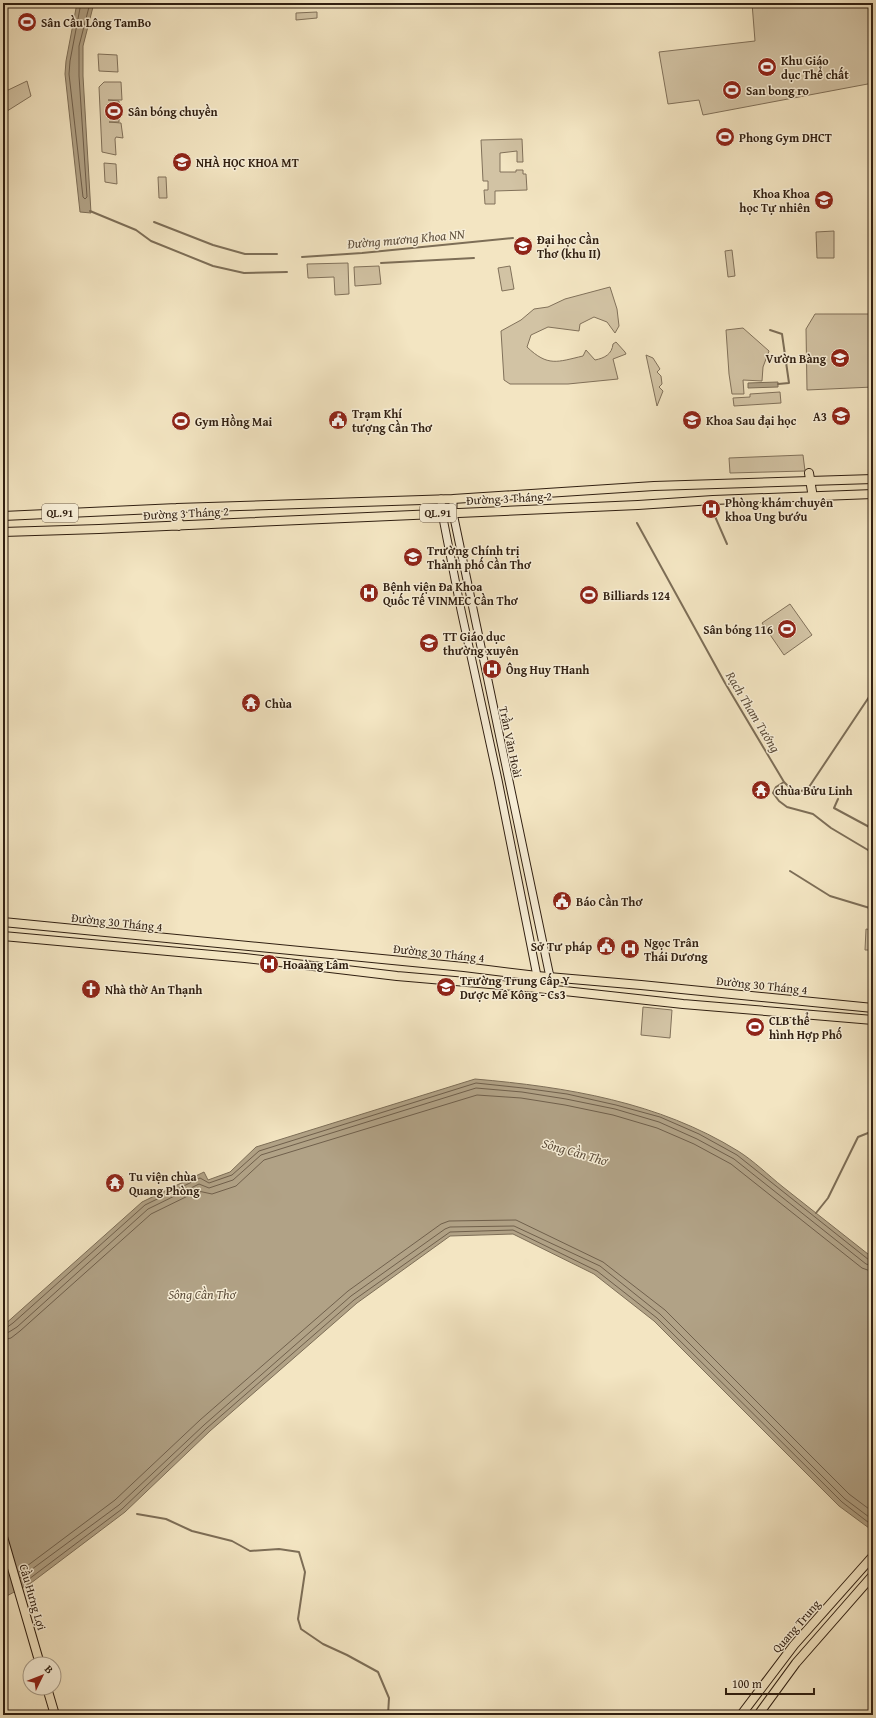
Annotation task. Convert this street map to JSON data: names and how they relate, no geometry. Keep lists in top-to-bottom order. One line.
{"streets":{"main road":["Đường 3 Tháng 2","QL.91","Trần Văn Hoài","Đường 30 Tháng 4","Cầu Hưng Lợi","Quang Trung"]},"crossings":[["Đường 3 Tháng 2","Trần Văn Hoài"],["Trần Văn Hoài","Đường 30 Tháng 4"]],"water":["Đường mương Khoa NN","Rạch Tham Tướng","Sông Cần Thơ"],"places":{"sports":["Sân Cầu Lông TamBo","Khu Giáo dục Thể chất","San bong ro","Sân bóng chuyền","Phong Gym DHCT","Gym Hồng Mai","Billiards 124","Sân bóng 116","CLB thể hình Hợp Phố"],"school or university":["NHÀ HỌC KHOA MT","Khoa Khoa học Tự nhiên","Đại học Cần Thơ (khu II)","Vườn Bàng","A3","Khoa Sau đại học","Trường Chính trị Thành phố Cần Thơ","TT Giáo dục thường xuyên","Trường Trung Cấp Y Dược Mê Kông - Cs3"],"public building":["Trạm Khí tượng Cần Thơ","Báo Cần Thơ","Sở Tư pháp"],"hospital":["Phòng khám chuyên khoa Ung bướu","Bệnh viện Đa Khoa Quốc Tế VINMEC Cần Thơ","Ông Huy THanh","Ngọc Trân Thái Dương","Hoaàng Lâm"],"temple":["Chùa","chùa Bửu Linh","Tu viện chùa Quang Phòng"],"church":["Nhà thờ An Thạnh"]},"scale_bar":"100 m","north":"top right"}
